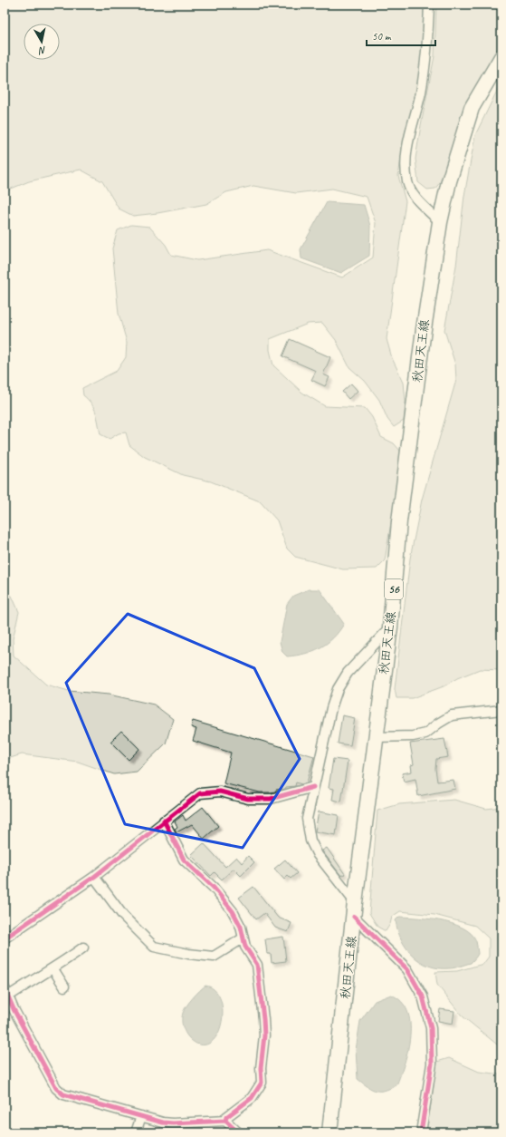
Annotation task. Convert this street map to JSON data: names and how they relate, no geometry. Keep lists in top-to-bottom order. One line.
{"streets":{"main road":["秋田天王線","56"]},"scale_bar":"50 m","north":"bottom"}
